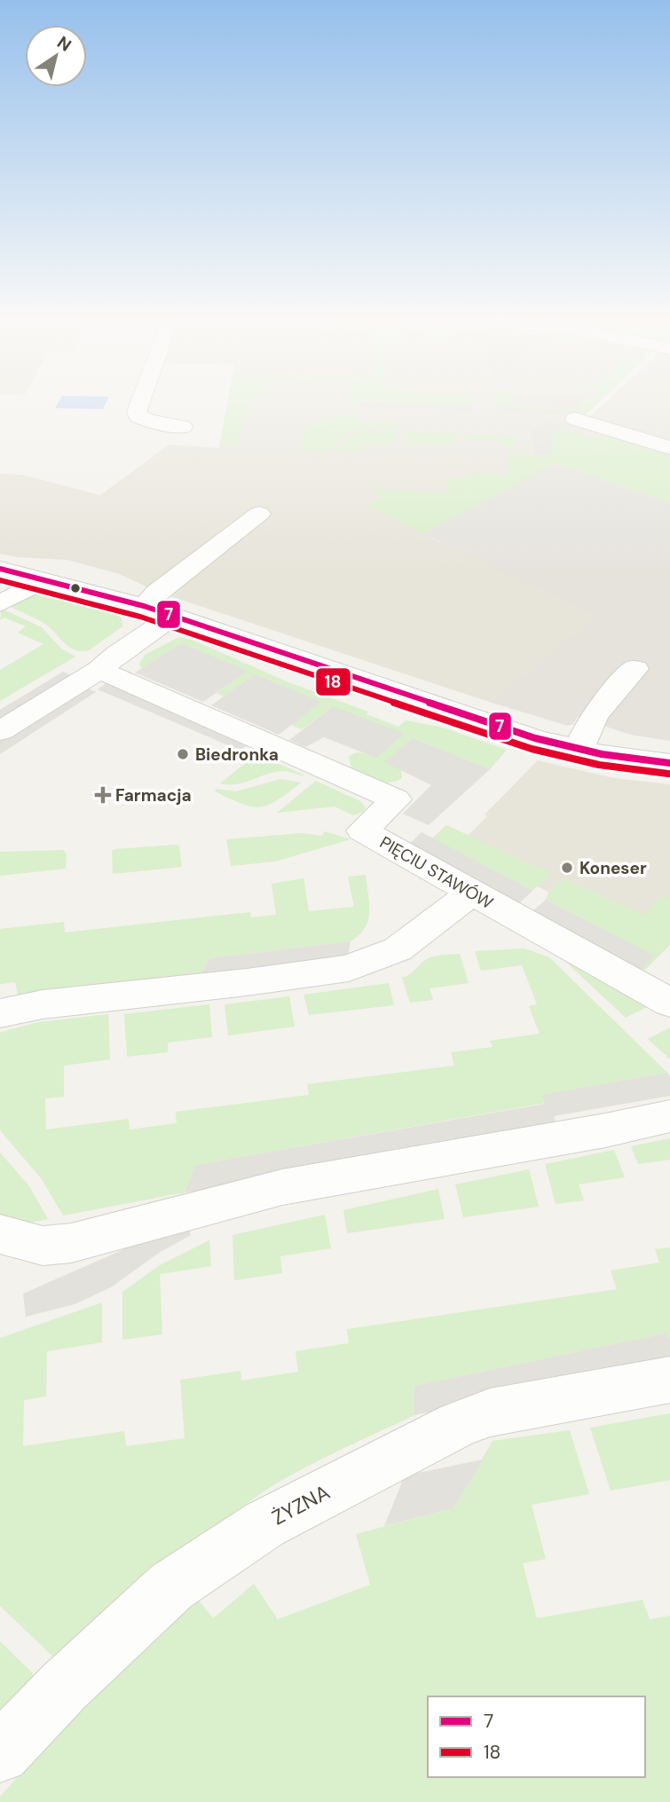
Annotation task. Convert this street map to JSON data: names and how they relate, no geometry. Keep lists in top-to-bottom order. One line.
{"streets":{"street":["PIĘCIU STAWÓW","ŻYZNA"]},"places":{"other":["Biedronka","Koneser"],"health":["Farmacja"]},"lines":["transit line 7","transit line 18"],"legend":["7","18"],"north":"top right"}
